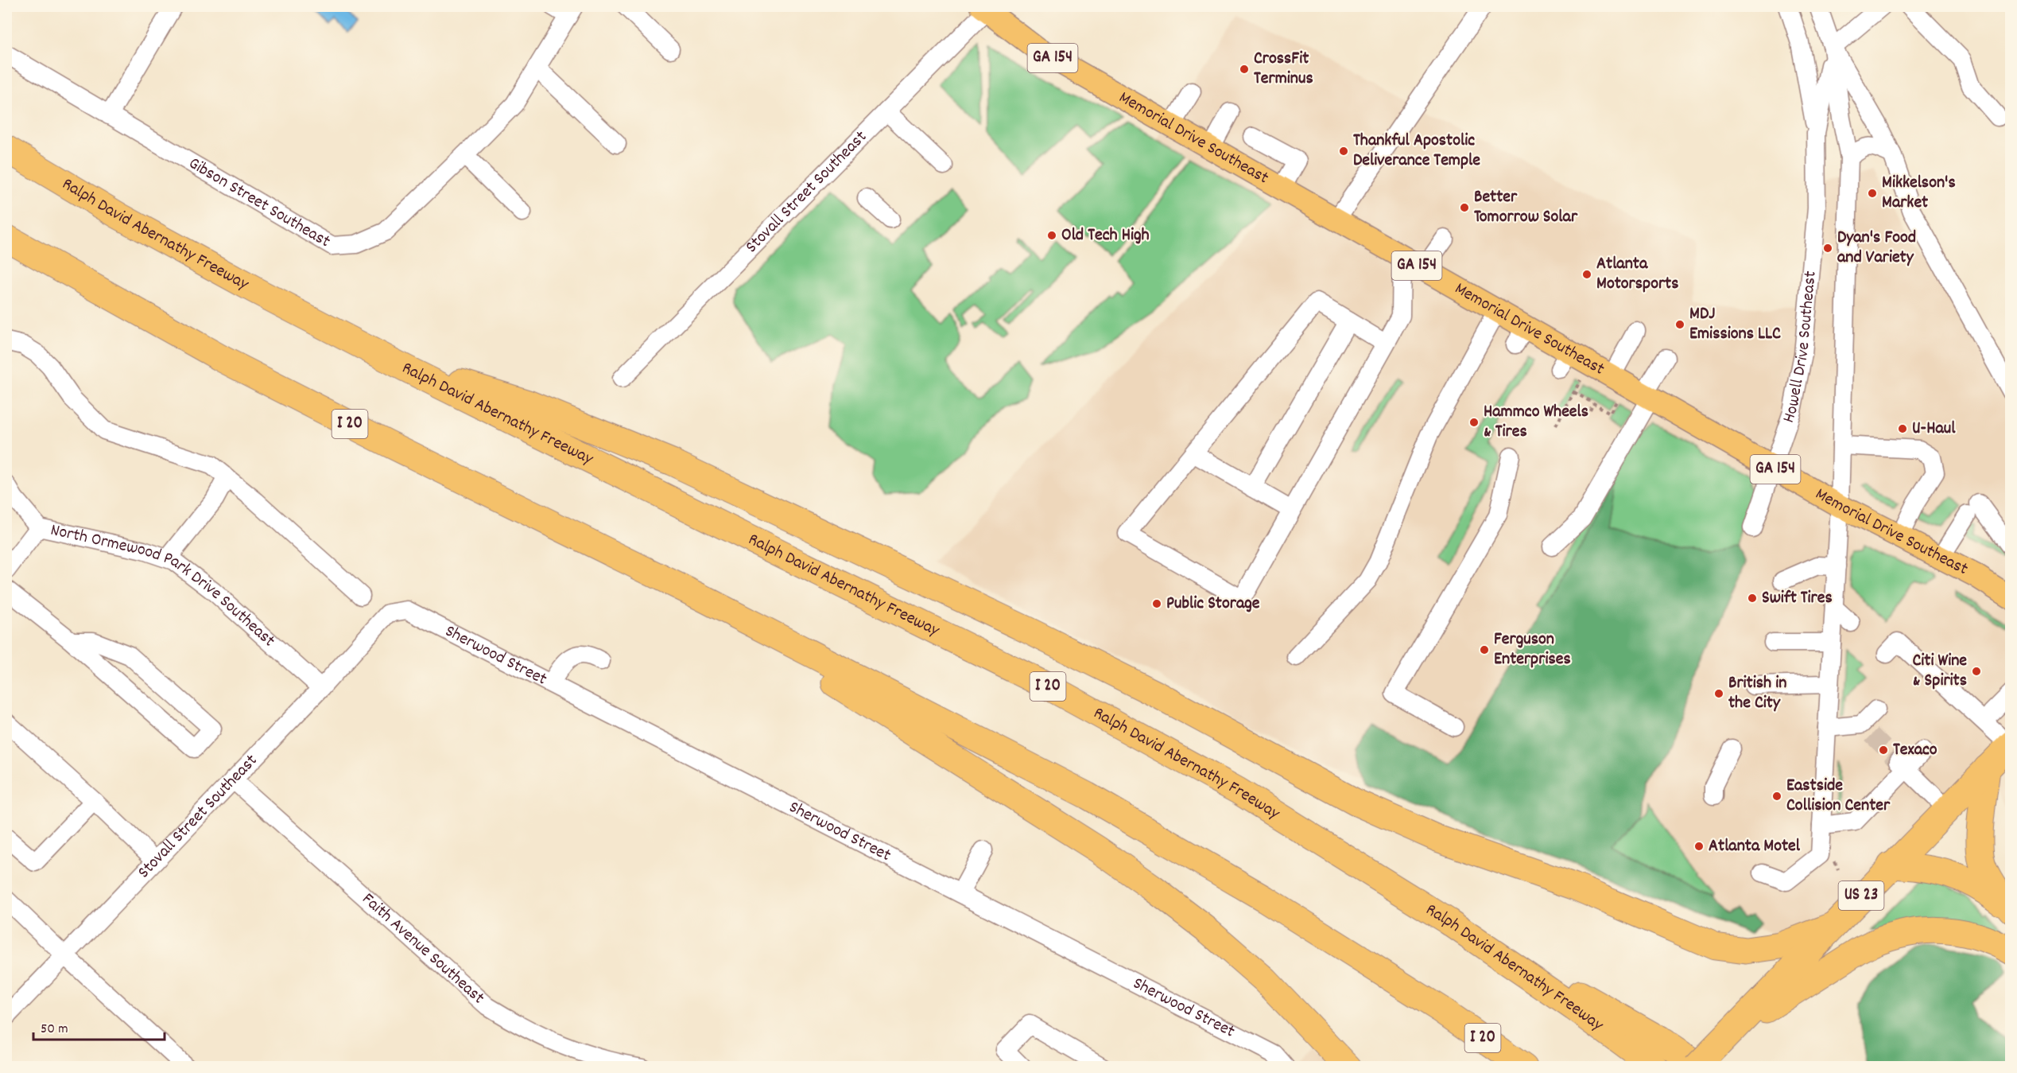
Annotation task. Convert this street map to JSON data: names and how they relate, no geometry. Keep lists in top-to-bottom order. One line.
{"streets":{"highway":["Ralph David Abernathy Freeway","I 20","US 23"],"main road":["GA 154","Memorial Drive Southeast"],"street":["Stovall Street Southeast","Gibson Street Southeast","Howell Drive Southeast","North Ormewood Park Drive Southeast","Sherwood Street","Faith Avenue Southeast"]},"crossings":[["Memorial Drive Southeast","Stovall Street Southeast"],["Memorial Drive Southeast","Howell Drive Southeast"],["Stovall Street Southeast","North Ormewood Park Drive Southeast"],["Stovall Street Southeast","Sherwood Street"],["Stovall Street Southeast","Faith Avenue Southeast"]],"places":["CrossFit Terminus","Thankful Apostolic Deliverance Temple","Mikkelson's Market","Better Tomorrow Solar","Old Tech High","Dyan's Food and Variety","Atlanta Motorsports","MDJ Emissions LLC","Hammco Wheels & Tires","U-Haul","Swift Tires","Public Storage","Ferguson Enterprises","Citi Wine & Spirits","British in the City","Texaco","Eastside Collision Center","Atlanta Motel"],"scale_bar":"50 m"}
